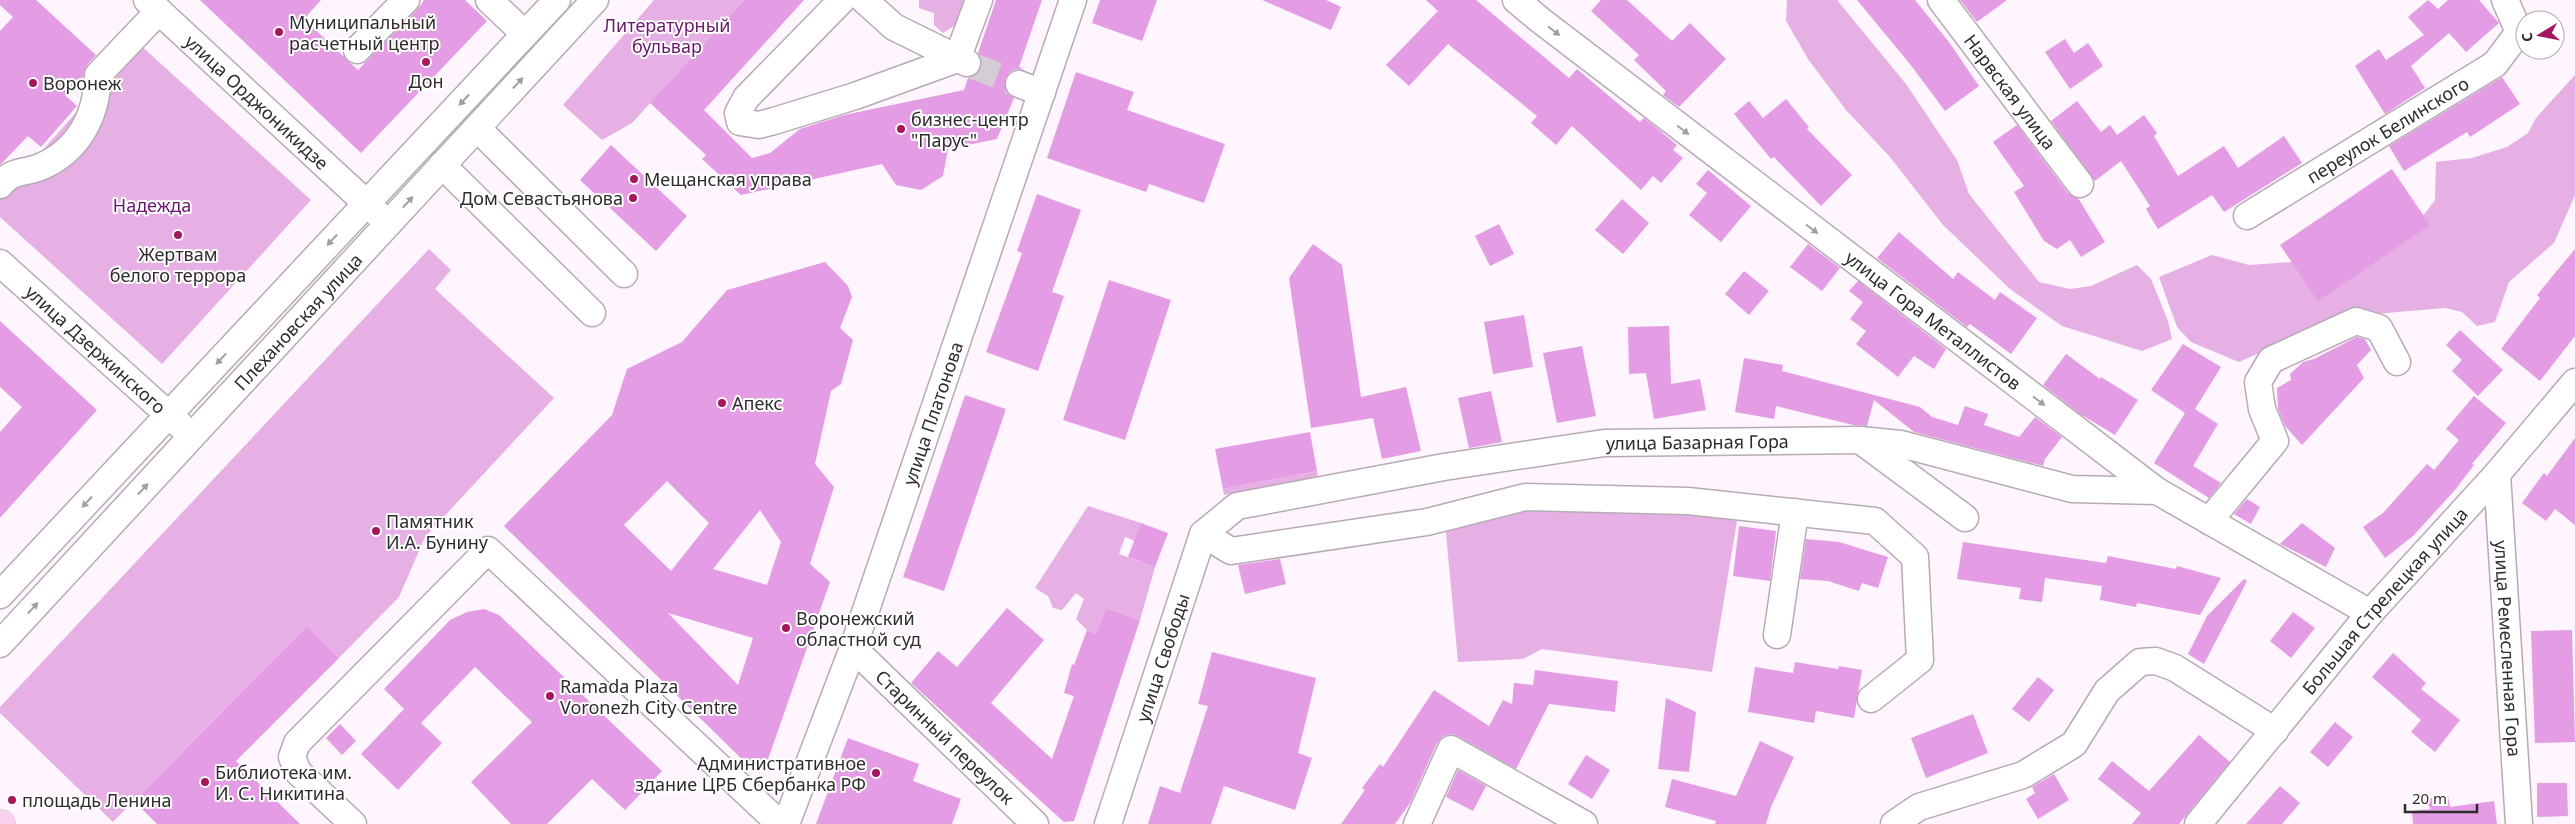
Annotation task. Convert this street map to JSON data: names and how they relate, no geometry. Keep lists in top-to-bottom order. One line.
{"streets":{"street":["Нарвская улица","улица Орджоникидзе","переулок Белинского","улица Гора Металлистов","Плехановская улица","улица Дзержинского","улица Платонова","улица Базарная Гора","Большая Стрелецкая улица","улица Ремесленная Гора","улица Свободы","Старинный переулок"]},"crossings":[["улица Орджоникидзе","Плехановская улица"],["улица Гора Металлистов","улица Базарная Гора"],["улица Гора Металлистов","Большая Стрелецкая улица"],["Плехановская улица","улица Дзержинского"],["улица Платонова","Старинный переулок"],["улица Базарная Гора","улица Свободы"],["Большая Стрелецкая улица","улица Ремесленная Гора"]],"one_way":["улица Гора Металлистов"],"parks":["Литературный бульвар","Надежда"],"places":["Муниципальный расчетный центр","Дон","Воронеж","бизнес-центр \"Парус\"","Мещанская управа","Дом Севастьянова","Жертвам белого террора","Апекс","Памятник И.А. Бунину","Воронежский областной суд","Ramada Plaza Voronezh City Centre","Административное здание ЦРБ Сбербанка РФ","Библиотека им. И. С. Никитина","площадь Ленина"],"scale_bar":"20 m","north":"left"}
